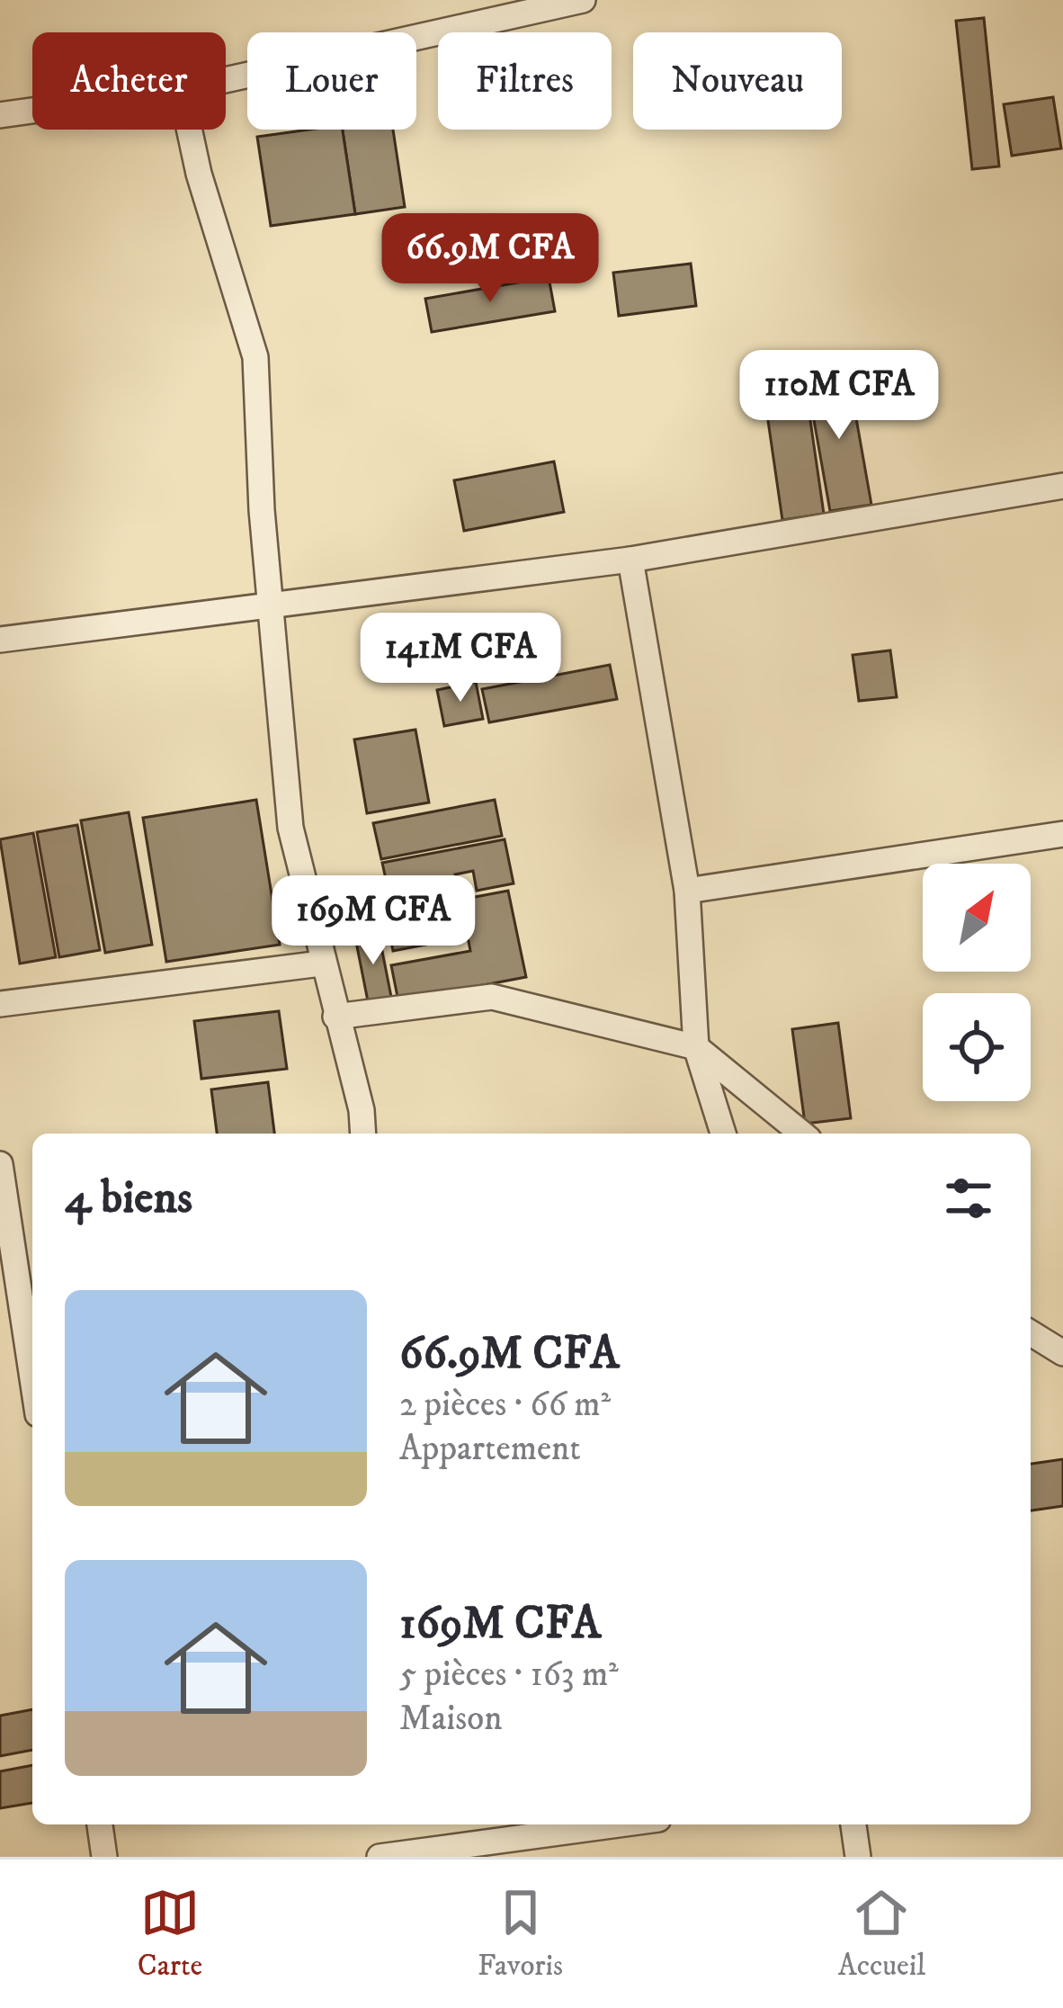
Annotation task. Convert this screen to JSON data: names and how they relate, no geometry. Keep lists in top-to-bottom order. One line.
{"north":"top right","page":{"chip":["Acheter","Louer","Filtres","Nouveau"],"price":["66.9M CFA","110M CFA","141M CFA","169M CFA"],"heading":"4 biens","list":[{"name":"66.9M CFA","note":"2 pièces · 66 m² · Appartement"},{"name":"169M CFA","note":"5 pièces · 163 m² · Maison"}],"tabs":["Carte","Favoris","Accueil"]}}
